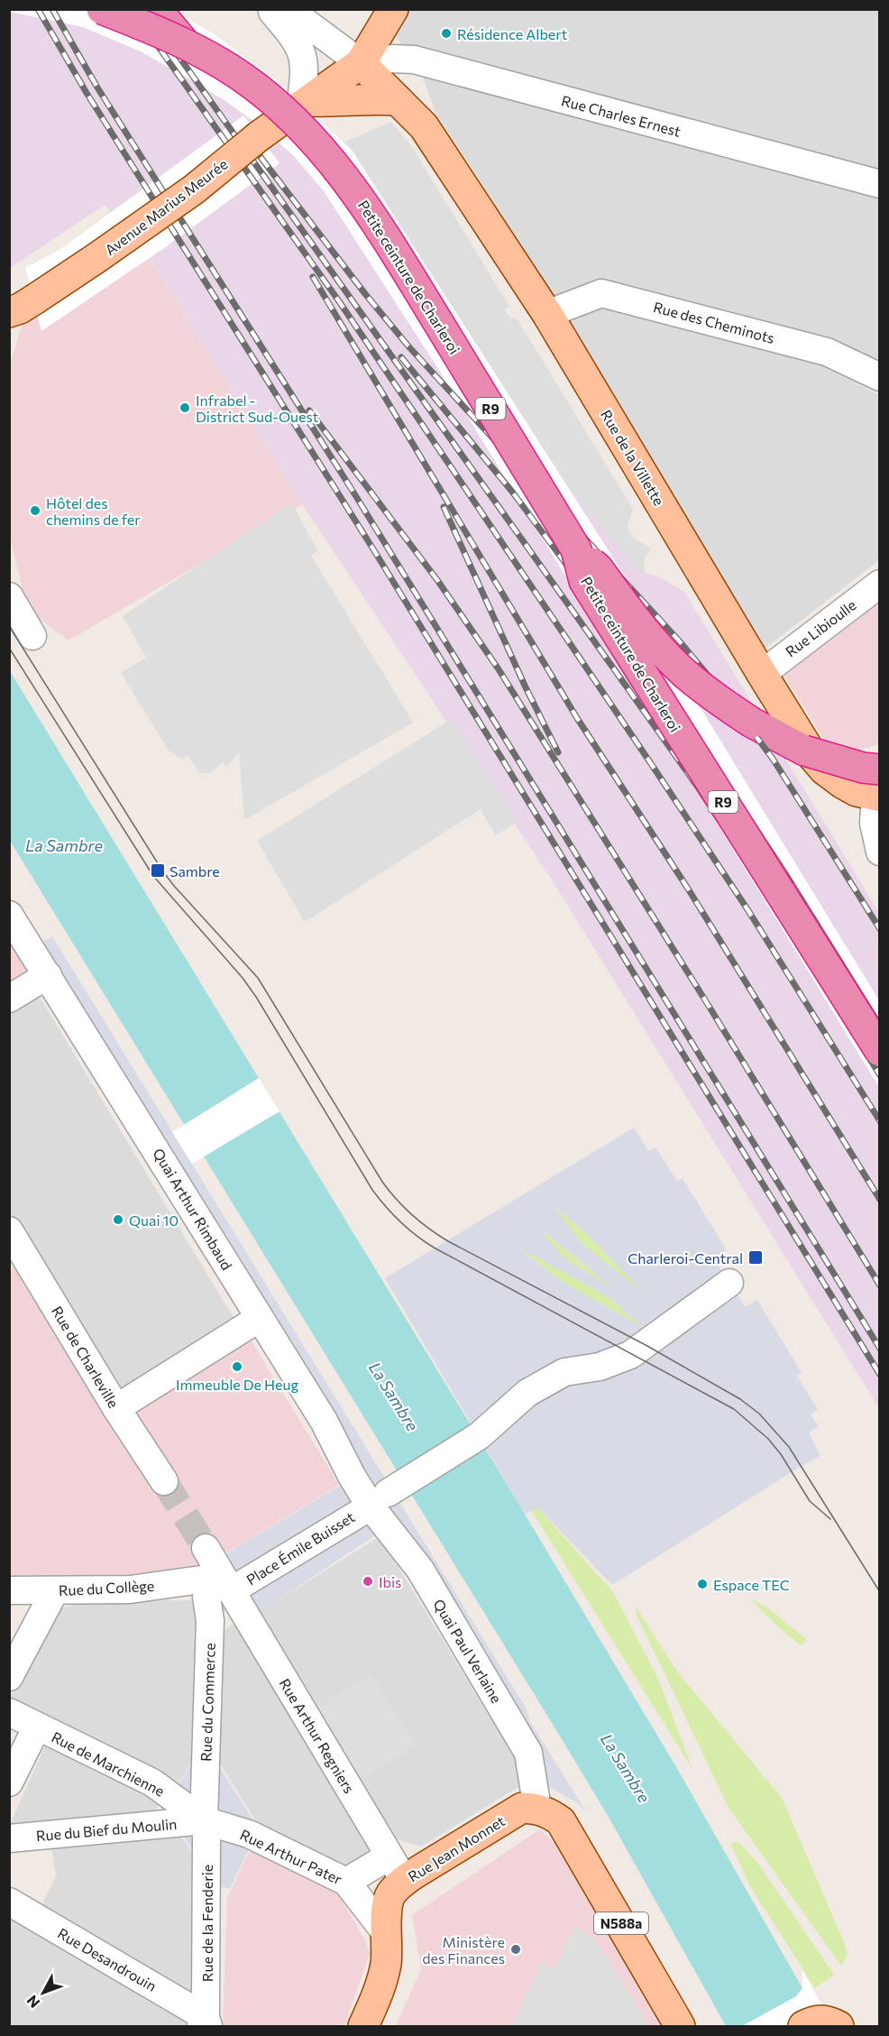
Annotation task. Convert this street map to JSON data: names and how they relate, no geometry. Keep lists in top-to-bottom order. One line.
{"streets":{"highway":["Petite ceinture de Charleroi","R9"],"main road":["Avenue Marius Meurée","Rue de la Villette","Quai Paul Verlaine","Rue Jean Monnet","N588a"],"street":["Rue Charles Ernest","Rue des Cheminots","Rue Libioulle","Quai Arthur Rimbaud","Rue de Charleville","Place Émile Buisset","Rue du Collège","Rue du Commerce","Rue Arthur Regniers","Rue de Marchienne","Rue du Bief du Moulin","Rue Arthur Pater","Rue de la Fenderie","Rue Desandrouin"]},"crossings":[["Rue Charles Ernest","Avenue Marius Meurée"],["Rue Charles Ernest","Rue de la Villette"],["Avenue Marius Meurée","Rue de la Villette"],["Rue des Cheminots","Rue de la Villette"],["Rue de la Villette","Rue Libioulle"],["Quai Arthur Rimbaud","Place Émile Buisset"],["Quai Arthur Rimbaud","Quai Paul Verlaine"],["Place Émile Buisset","Rue du Collège"],["Place Émile Buisset","Quai Paul Verlaine"],["Place Émile Buisset","Rue du Commerce"],["Place Émile Buisset","Rue Arthur Regniers"],["Rue du Collège","Rue du Commerce"],["Rue du Collège","Rue Arthur Regniers"],["Quai Paul Verlaine","Rue Jean Monnet"],["Rue du Commerce","Rue Arthur Regniers"],["Rue du Commerce","Rue de Marchienne"],["Rue du Commerce","Rue du Bief du Moulin"],["Rue du Commerce","Rue Arthur Pater"],["Rue du Commerce","Rue de la Fenderie"],["Rue Arthur Regniers","Rue Jean Monnet"],["Rue de Marchienne","Rue du Bief du Moulin"],["Rue de Marchienne","Rue Arthur Pater"],["Rue de Marchienne","Rue de la Fenderie"],["Rue du Bief du Moulin","Rue Arthur Pater"],["Rue du Bief du Moulin","Rue de la Fenderie"],["Rue Jean Monnet","Rue Arthur Pater"],["Rue Arthur Pater","Rue de la Fenderie"],["Rue de la Fenderie","Rue Desandrouin"]],"water":["La Sambre"],"places":{"other":["Résidence Albert","Infrabel - District Sud-Ouest","Hôtel des chemins de fer","Quai 10","Immeuble De Heug","Ibis","Espace TEC","Ministère des Finances"],"transit":["Sambre","Charleroi-Central"]},"north":"bottom left"}
